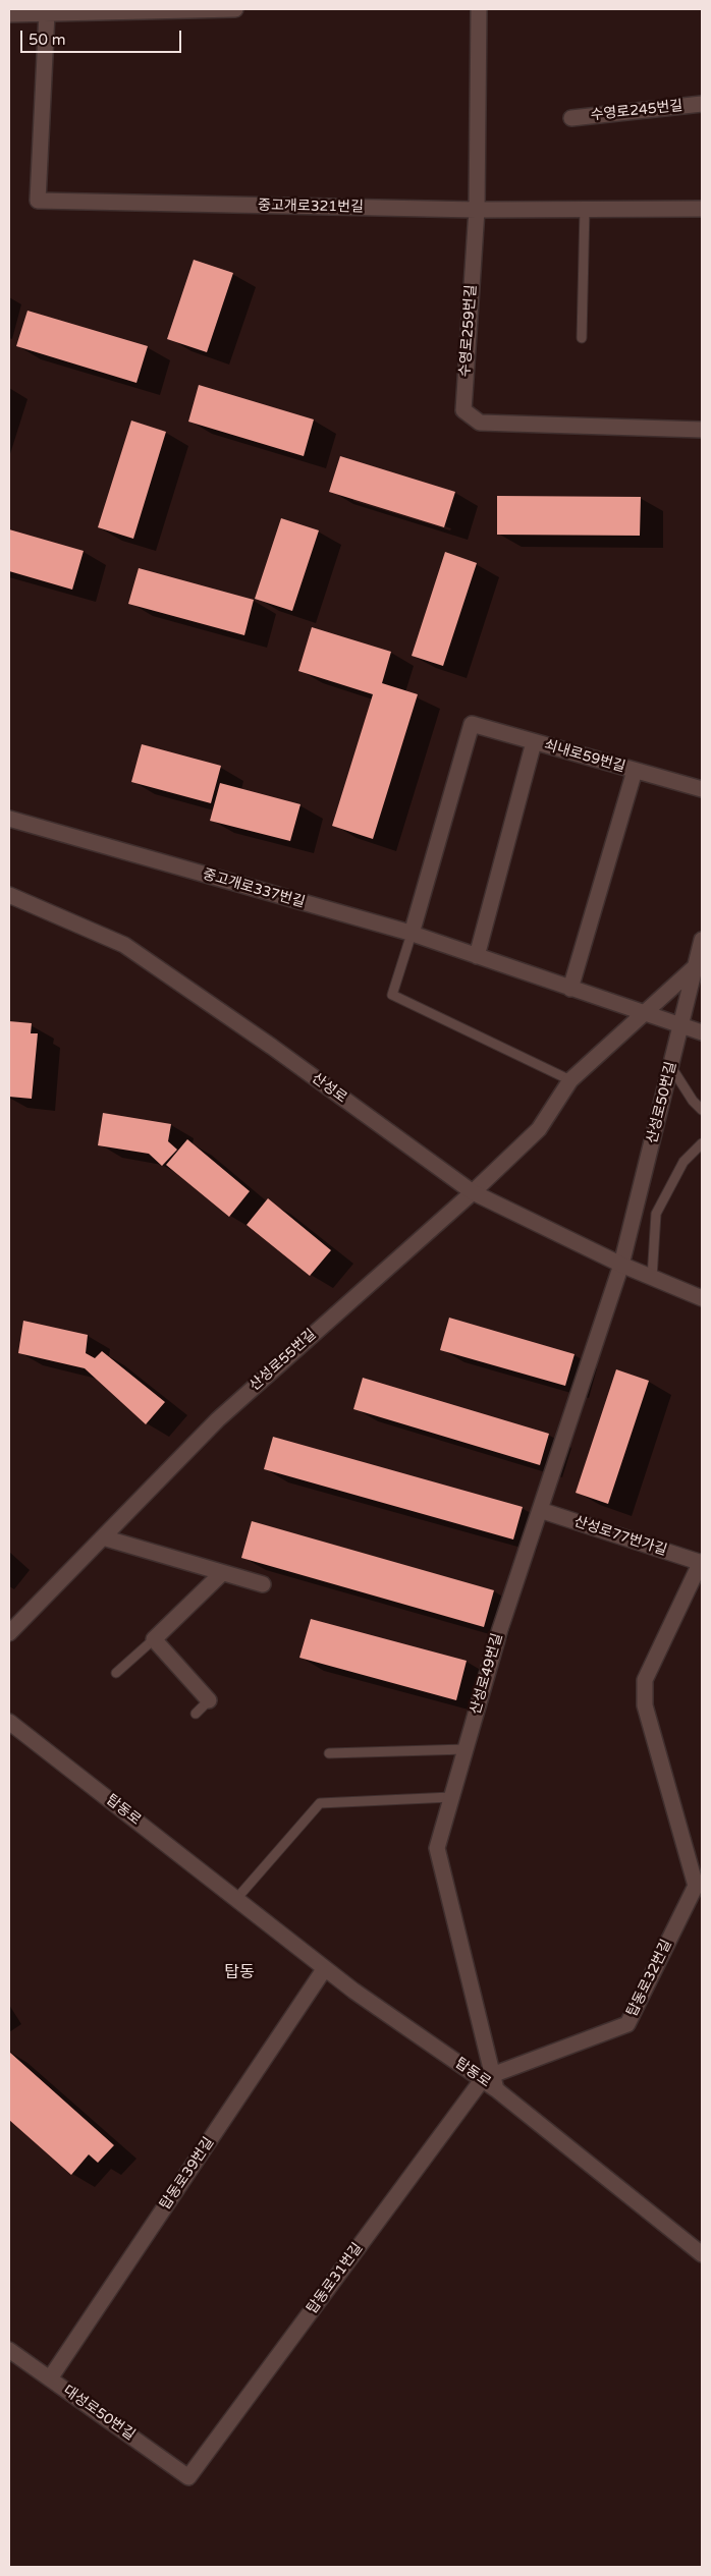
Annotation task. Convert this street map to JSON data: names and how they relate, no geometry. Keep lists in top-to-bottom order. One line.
{"streets":{"street":["수영로245번길","중고개로321번길","수영로259번길","쇠내로59번길","중고개로337번길","산성로","산성로50번길","산성로55번길","산성로77번가길","산성로49번길","탑동로","탑동로32번길","탑동로39번길","탑동로31번길","대성로50번길"]},"crossings":[["중고개로321번길","수영로259번길"],["쇠내로59번길","중고개로337번길"],["중고개로337번길","산성로50번길"],["중고개로337번길","산성로55번길"],["산성로","산성로50번길"],["산성로","산성로55번길"],["산성로","산성로49번길"],["산성로50번길","산성로55번길"],["산성로50번길","산성로49번길"],["산성로77번가길","산성로49번길"],["산성로77번가길","탑동로32번길"],["산성로49번길","탑동로"],["산성로49번길","탑동로32번길"],["산성로49번길","탑동로31번길"],["탑동로","탑동로32번길"],["탑동로","탑동로39번길"],["탑동로","탑동로31번길"],["탑동로32번길","탑동로31번길"],["탑동로39번길","대성로50번길"],["탑동로31번길","대성로50번길"]],"districts":["탑동"],"scale_bar":"50 m"}
